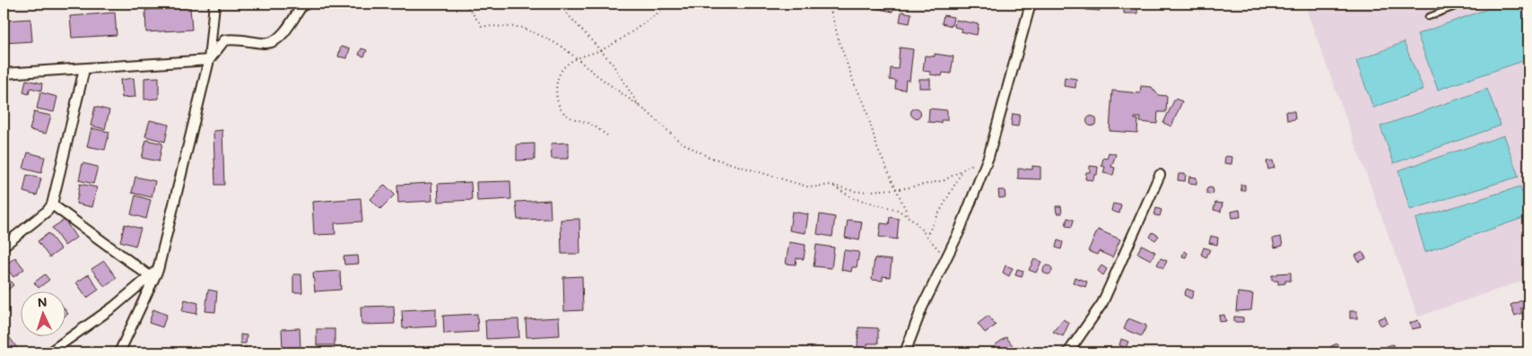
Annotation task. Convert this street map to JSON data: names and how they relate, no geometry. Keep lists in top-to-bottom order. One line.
{"north":"top"}
